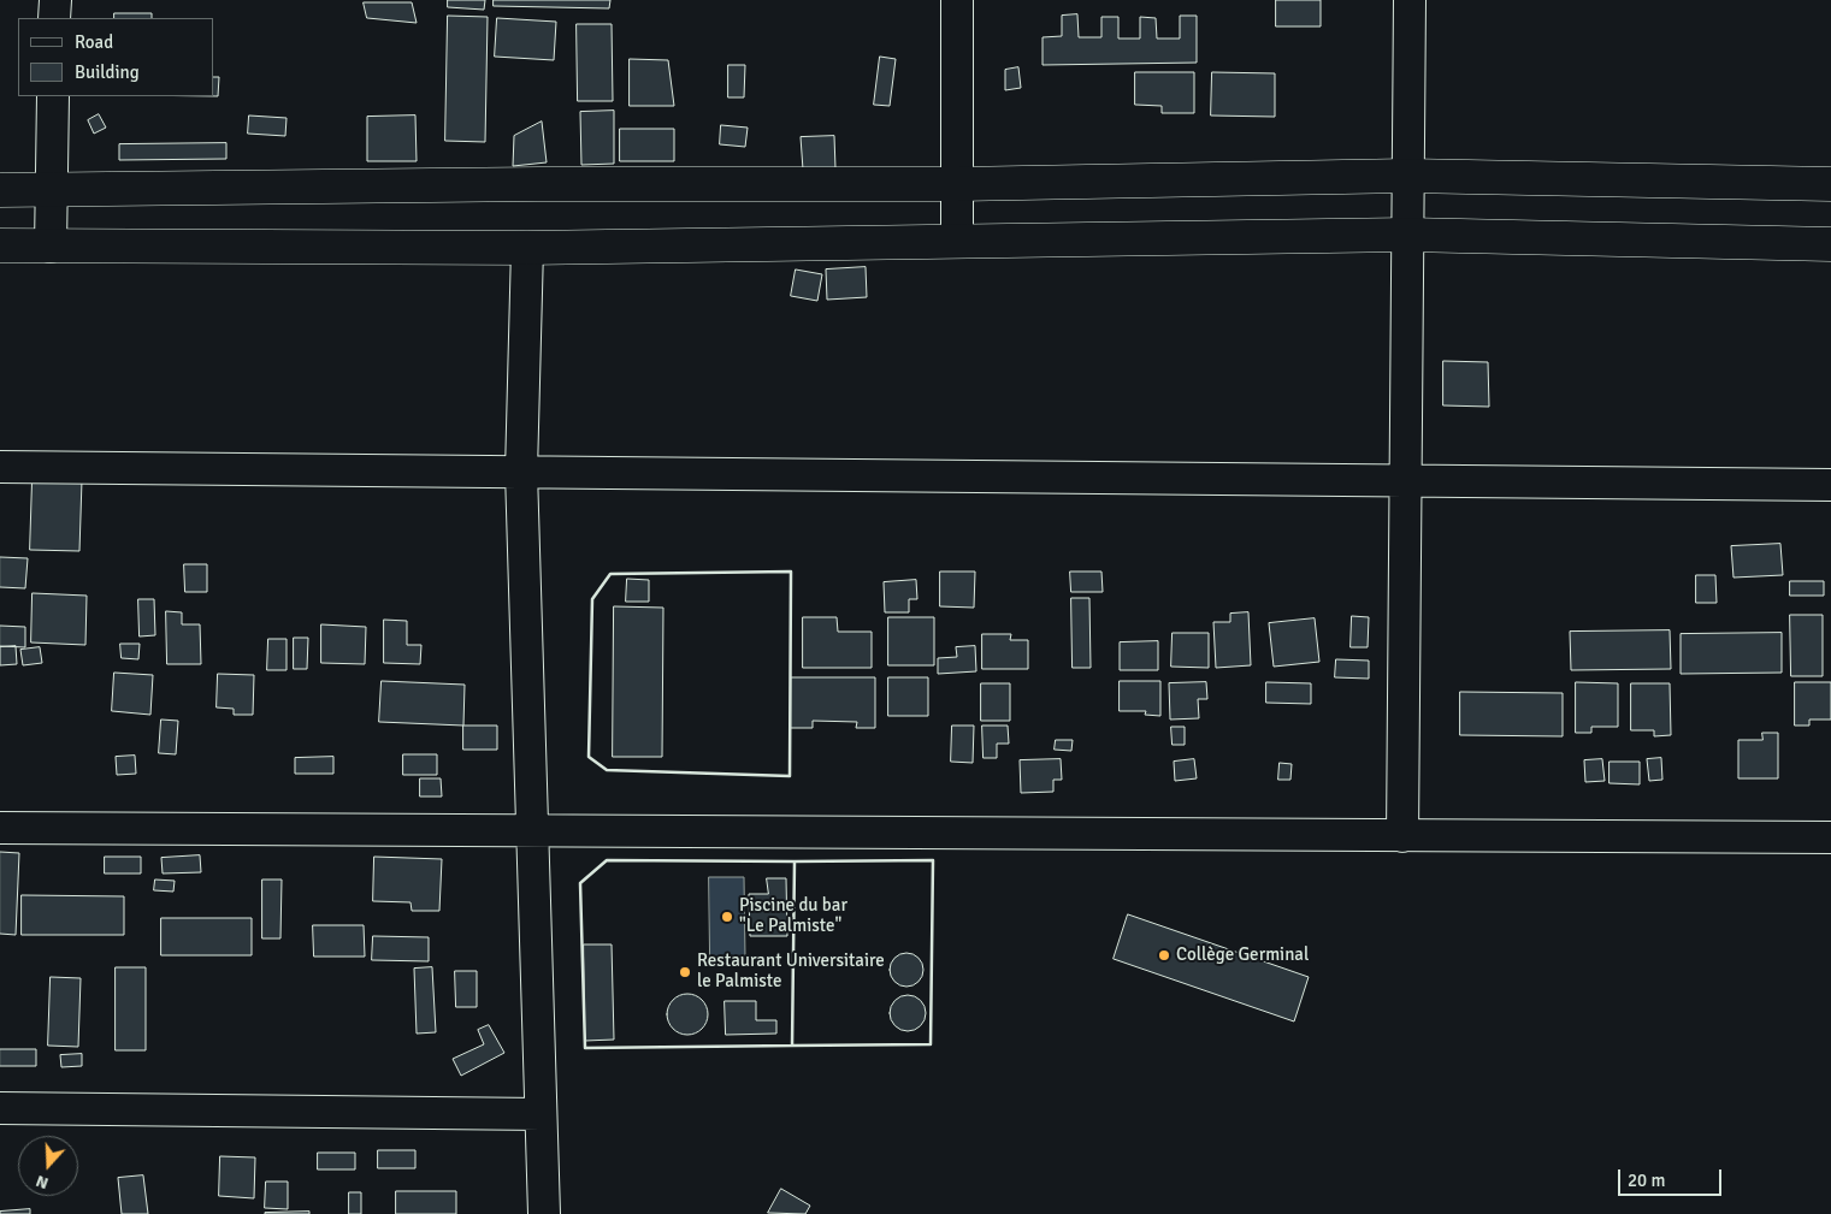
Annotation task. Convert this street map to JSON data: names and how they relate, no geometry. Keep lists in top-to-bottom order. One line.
{"places":["Piscine du bar \"Le Palmiste\"","Collège Germinal","Restaurant Universitaire le Palmiste"],"legend":["Road","Building"],"scale_bar":"20 m","north":"bottom"}
